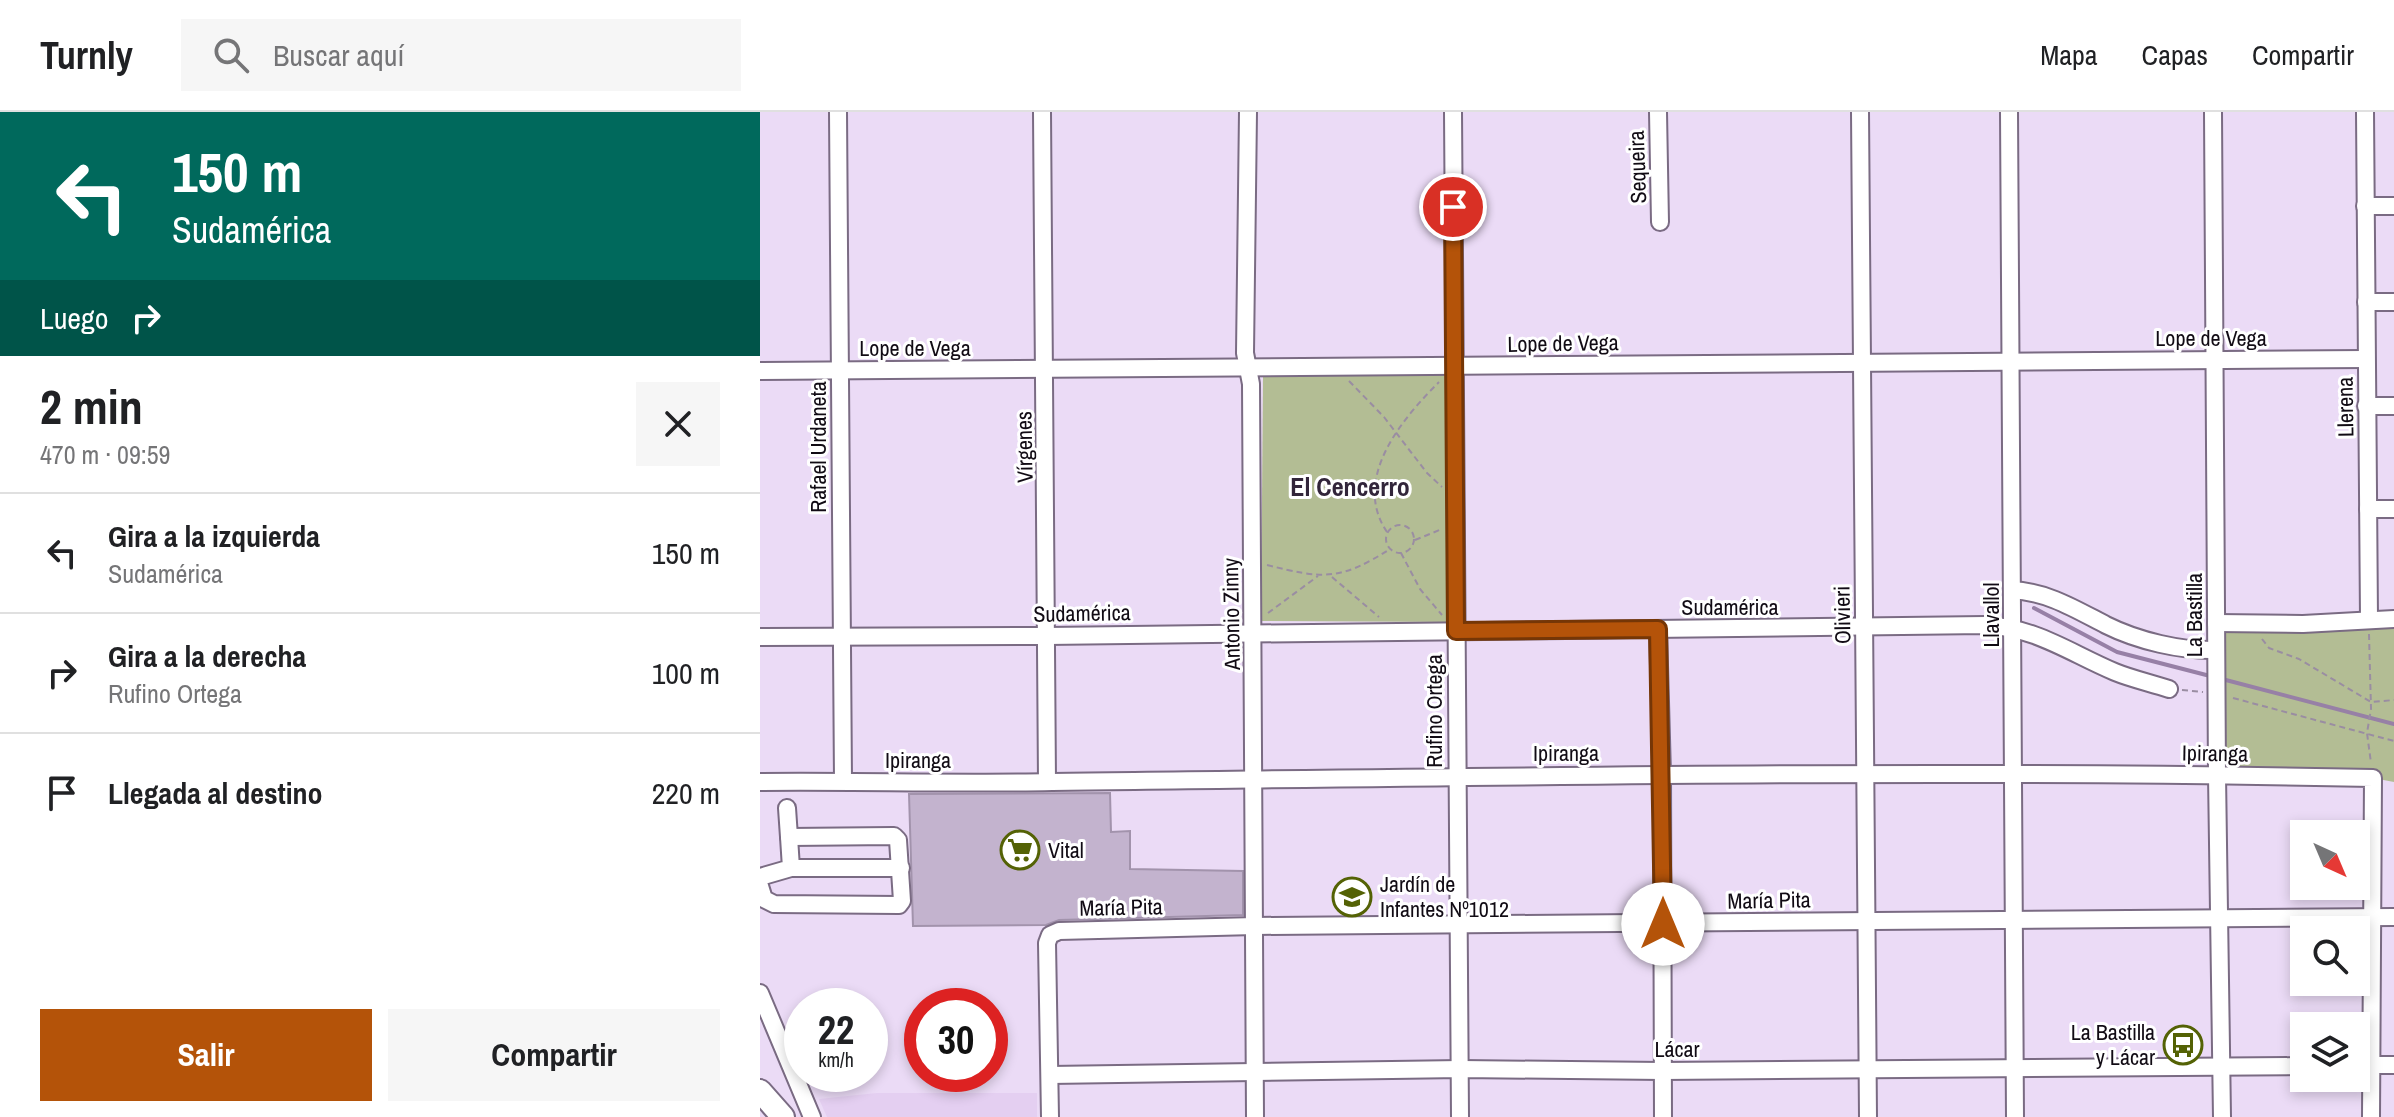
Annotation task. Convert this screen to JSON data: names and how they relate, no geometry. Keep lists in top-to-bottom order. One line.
{"streets":{"street":["Sequeira","Lope de Vega","Llerena","Rafael Urdaneta","Vírgenes","Sudamérica","Antonio Zinny","Olivieri","Llavallol","La Bastilla","Rufino Ortega","Ipiranga","María Pita","Lácar"]},"crossings":[["Lope de Vega","Llerena"],["Lope de Vega","Rafael Urdaneta"],["Lope de Vega","Vírgenes"],["Lope de Vega","Antonio Zinny"],["Lope de Vega","Olivieri"],["Lope de Vega","Llavallol"],["Lope de Vega","La Bastilla"],["Lope de Vega","Rufino Ortega"],["Rafael Urdaneta","Sudamérica"],["Rafael Urdaneta","Ipiranga"],["Vírgenes","Sudamérica"],["Vírgenes","Ipiranga"],["Sudamérica","Antonio Zinny"],["Sudamérica","Olivieri"],["Sudamérica","Llavallol"],["Sudamérica","Rufino Ortega"],["Antonio Zinny","Ipiranga"],["Antonio Zinny","María Pita"],["Antonio Zinny","Lácar"],["Olivieri","Ipiranga"],["Olivieri","María Pita"],["Olivieri","Lácar"],["Llavallol","Ipiranga"],["Llavallol","María Pita"],["Llavallol","Lácar"],["La Bastilla","Ipiranga"],["La Bastilla","María Pita"],["La Bastilla","Lácar"],["Rufino Ortega","Ipiranga"],["Rufino Ortega","María Pita"],["Rufino Ortega","Lácar"],["María Pita","Lácar"]],"districts":["El Cencerro"],"places":{"supermarket":["Vital"],"school or university":["Jardín de Infantes Nº1012"],"bus stop":["La Bastilla y Lácar"]},"north":"bottom right","page":{"header":"Turnly","search":"Buscar aquí","nav":["Mapa","Capas","Compartir"],"turn":["150 m","Sudamérica"],"then":"Luego","heading":["2 min","470 m · 09:59"],"list":[{"name":"Gira a la izquierda","note":"Sudamérica","value":"150 m"},{"name":"Gira a la derecha","note":"Rufino Ortega","value":"100 m"},{"name":"Llegada al destino","value":"220 m"}],"speed":"22 km/h","limit":"30","buttons":["Salir","Compartir"]}}
